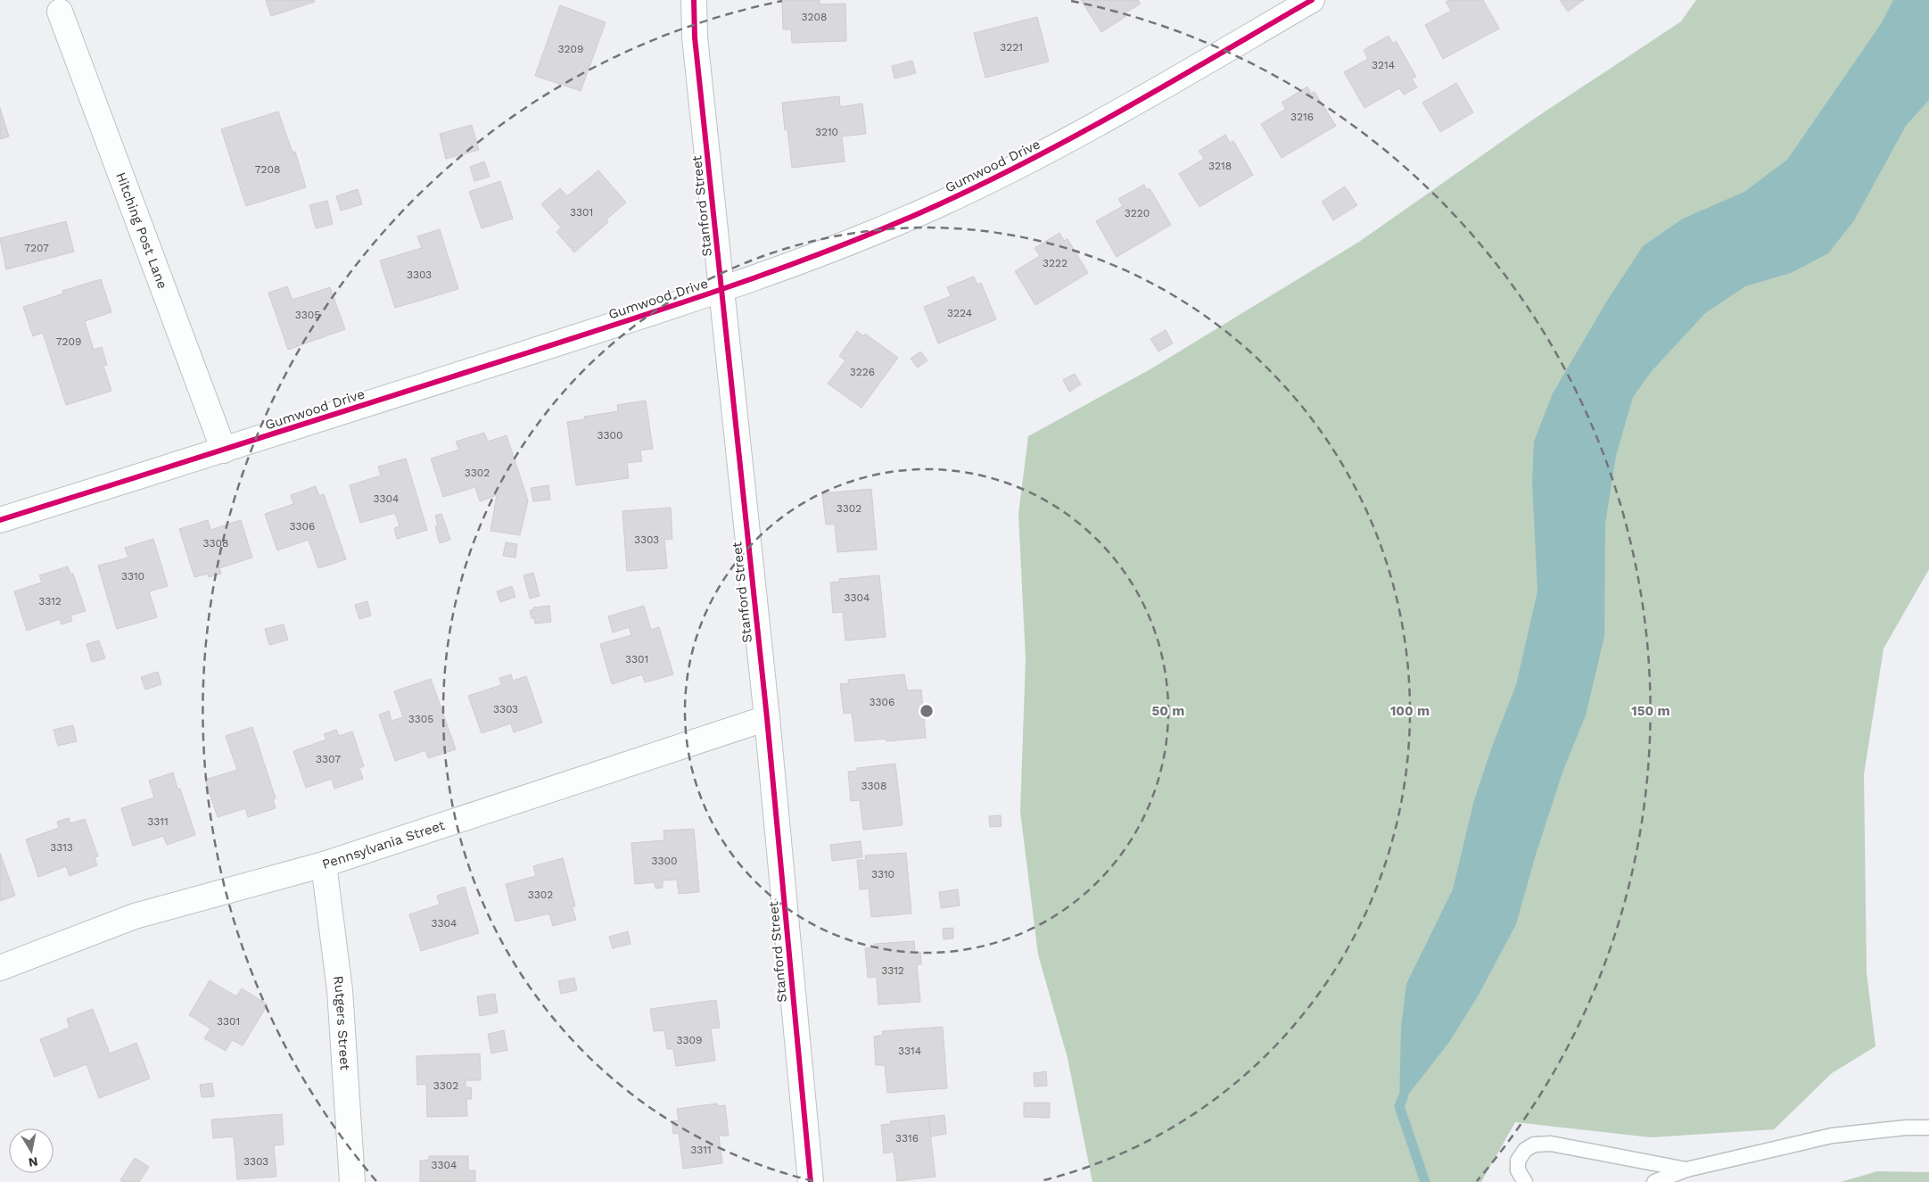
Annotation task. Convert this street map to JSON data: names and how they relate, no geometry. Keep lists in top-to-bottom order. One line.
{"streets":{"street":["Gumwood Drive","Stanford Street","Hitching Post Lane","Pennsylvania Street","Rutgers Street"]},"crossings":[["Gumwood Drive","Stanford Street"],["Gumwood Drive","Hitching Post Lane"],["Stanford Street","Pennsylvania Street"],["Pennsylvania Street","Rutgers Street"]],"house_numbers":["3208","3221","3209","3214","3216","3210","3218","7208","3301","3220","7207","3222","3303","3224","3305","7209","3226","3300","3302","3304","3302","3306","3303","3308","3310","3304","3312","3301","3306","3303","3305","3307","3308","3311","3313","3300","3310","3302","3304","3312","3301","3309","3314","3302","3316","3311","3303","3304"],"north":"bottom","rings":["50 m","100 m","150 m"]}
